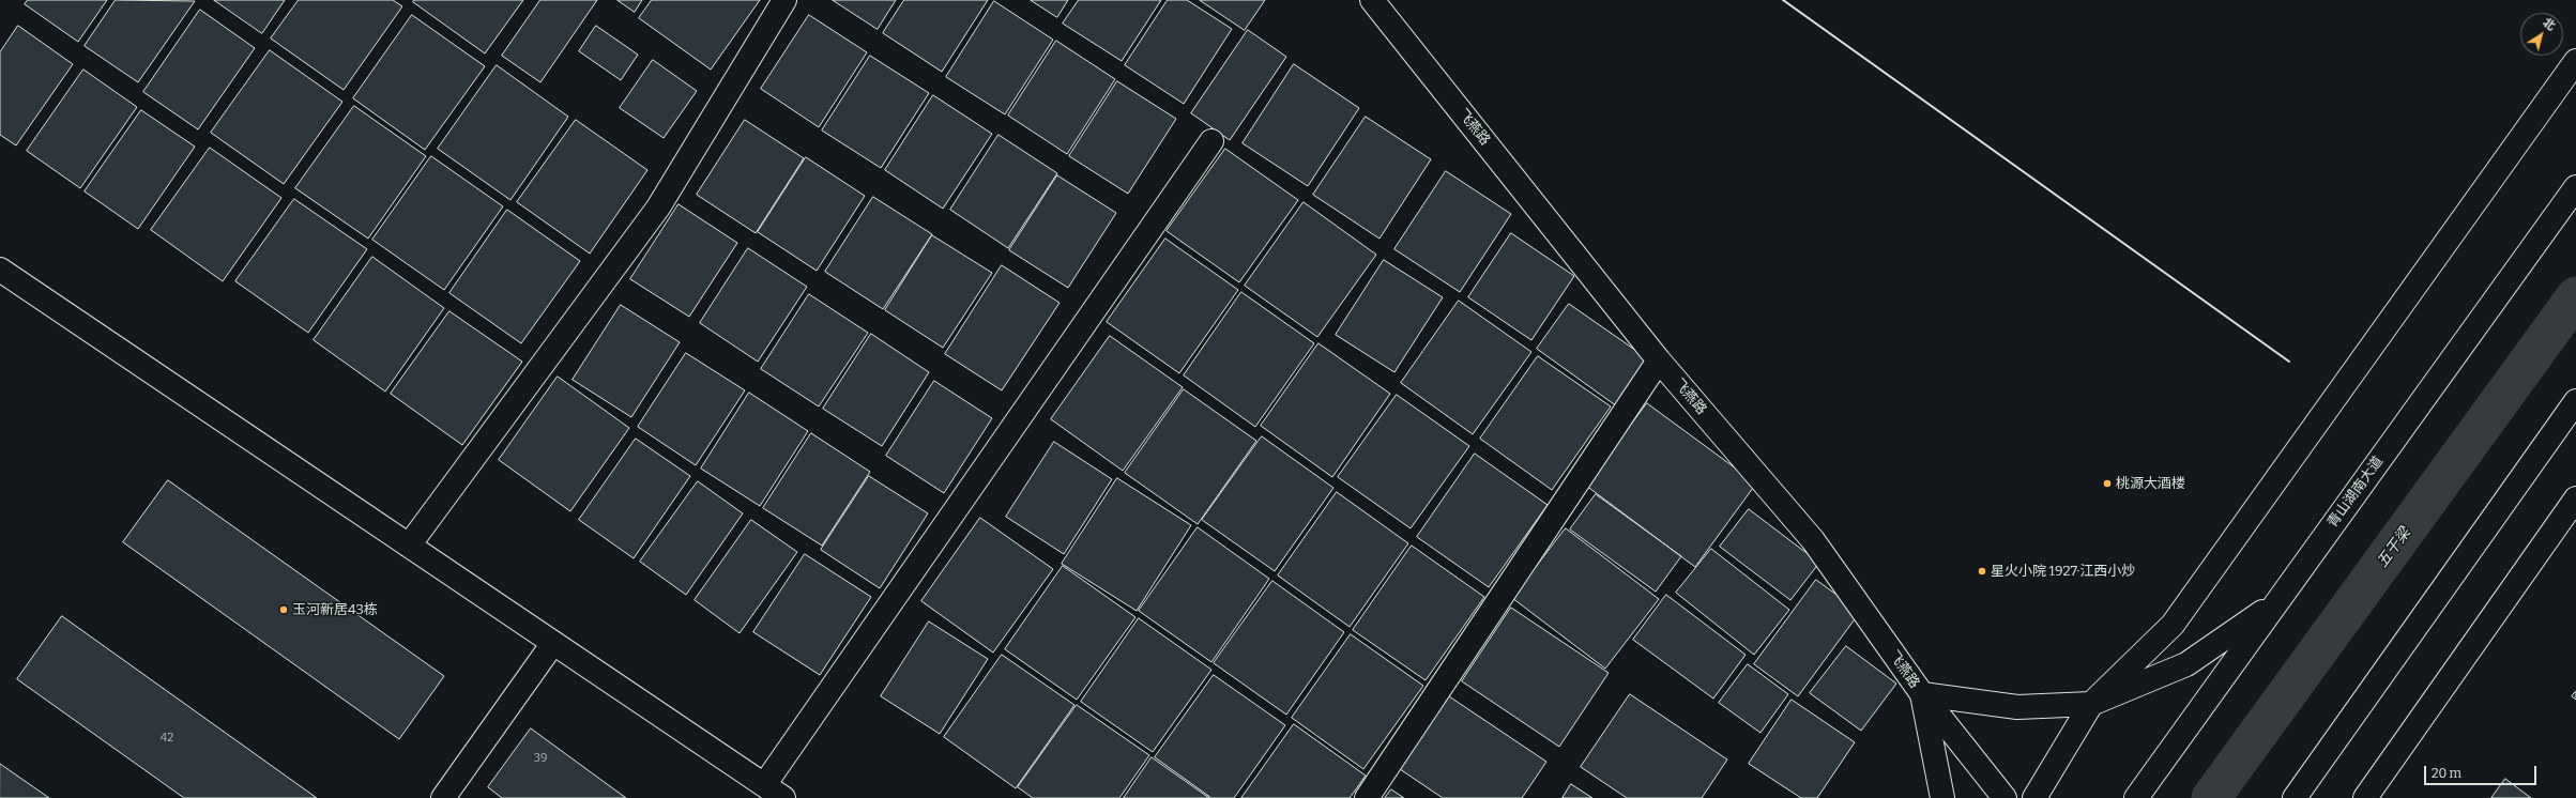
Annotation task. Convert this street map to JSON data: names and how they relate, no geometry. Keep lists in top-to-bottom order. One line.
{"streets":{"main road":["飞燕路","青山湖南大道"]},"water":["五干梁"],"places":["桃源大酒楼","星火小院 1927·江西小炒","玉河新居43栋"],"house_numbers":["42","39"],"scale_bar":"20 m","north":"top right"}
